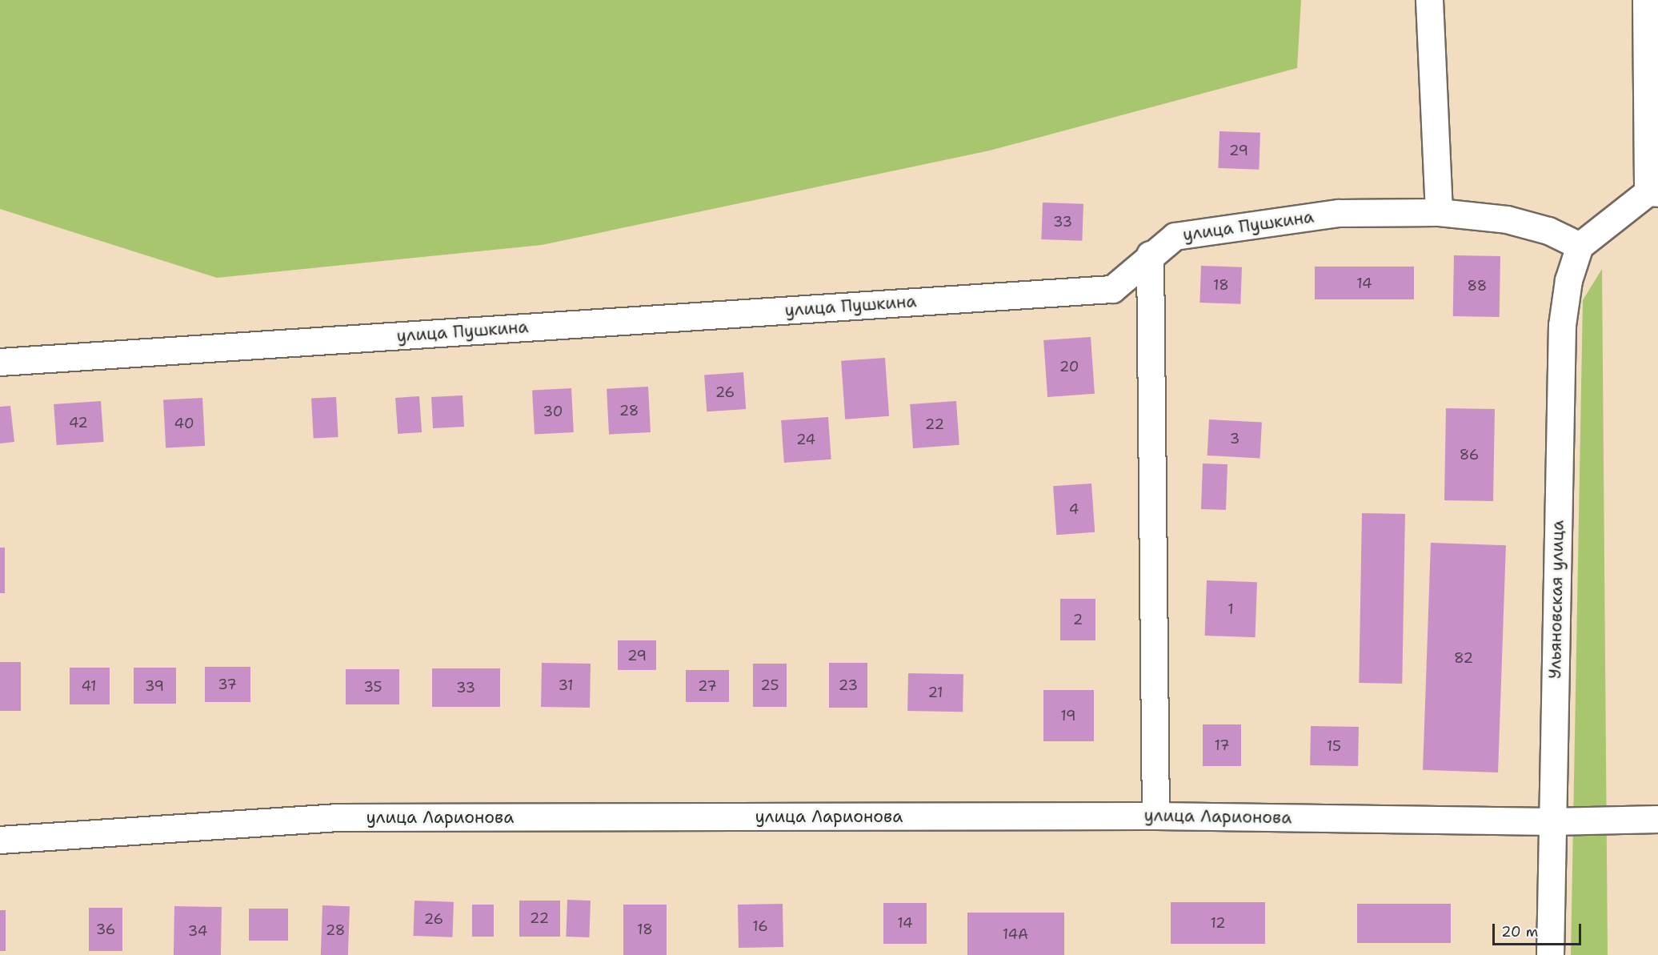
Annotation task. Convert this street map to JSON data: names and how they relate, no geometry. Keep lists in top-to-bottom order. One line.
{"streets":{"street":["улица Пушкина","Ульяновская улица","улица Ларионова"]},"crossings":[["улица Пушкина","Ульяновская улица"],["Ульяновская улица","улица Ларионова"]],"house_numbers":["29","33","14","18","88","20","26","28","30","42","40","22","3","24","86","4","1","2","29","82","37","31","25","23","41","39","27","35","33","21","19","17","15","22","26","14","12","16","36","18","28","34","14А"],"scale_bar":"20 m"}
